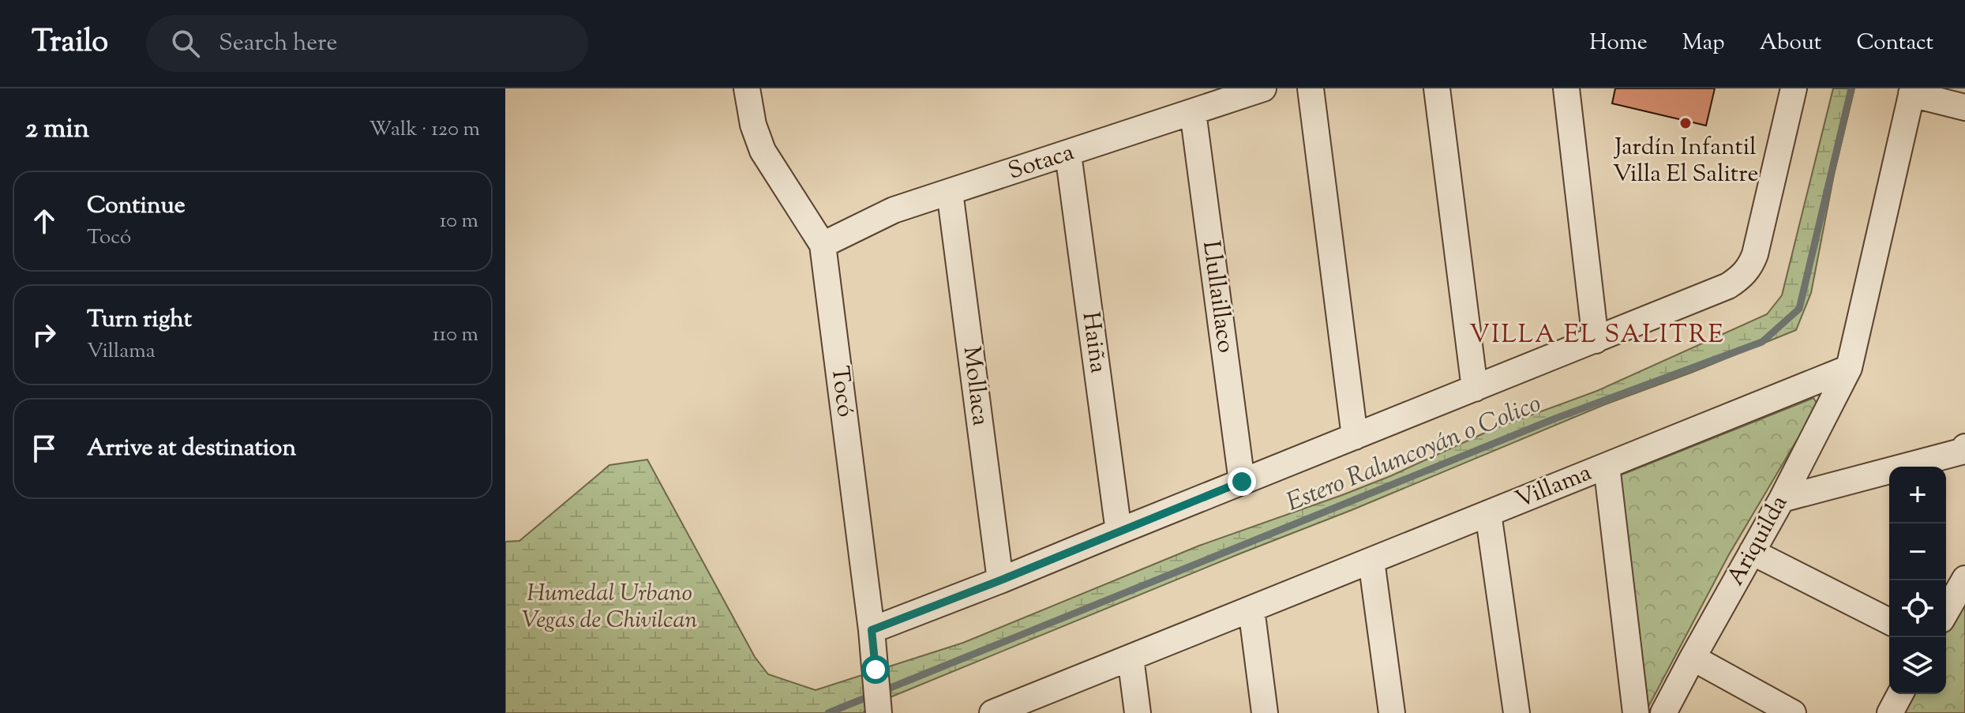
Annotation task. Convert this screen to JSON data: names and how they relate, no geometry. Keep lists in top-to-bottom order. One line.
{"streets":{"street":["Sotaca","Llullaillaco","Haiña","Mollaca","Tocó","Villama","Ariquilda"]},"crossings":[["Sotaca","Llullaillaco"],["Sotaca","Haiña"],["Sotaca","Mollaca"],["Sotaca","Tocó"],["Villama","Ariquilda"]],"districts":["VILLA EL SALITRE"],"water":["Estero Raluncoyán o Colico"],"parks":["Humedal Urbano Vegas de Chivilcan"],"places":["Jardín Infantil Villa El Salitre"],"page":{"header":"Trailo","search":"Search here","nav":["Home","Map","About","Contact"],"heading":["2 min","Walk · 120 m"],"list":[["Continue","Tocó","10 m"],["Turn right","Villama","110 m"],"Arrive at destination"],"map_buttons":["+","−"]}}
